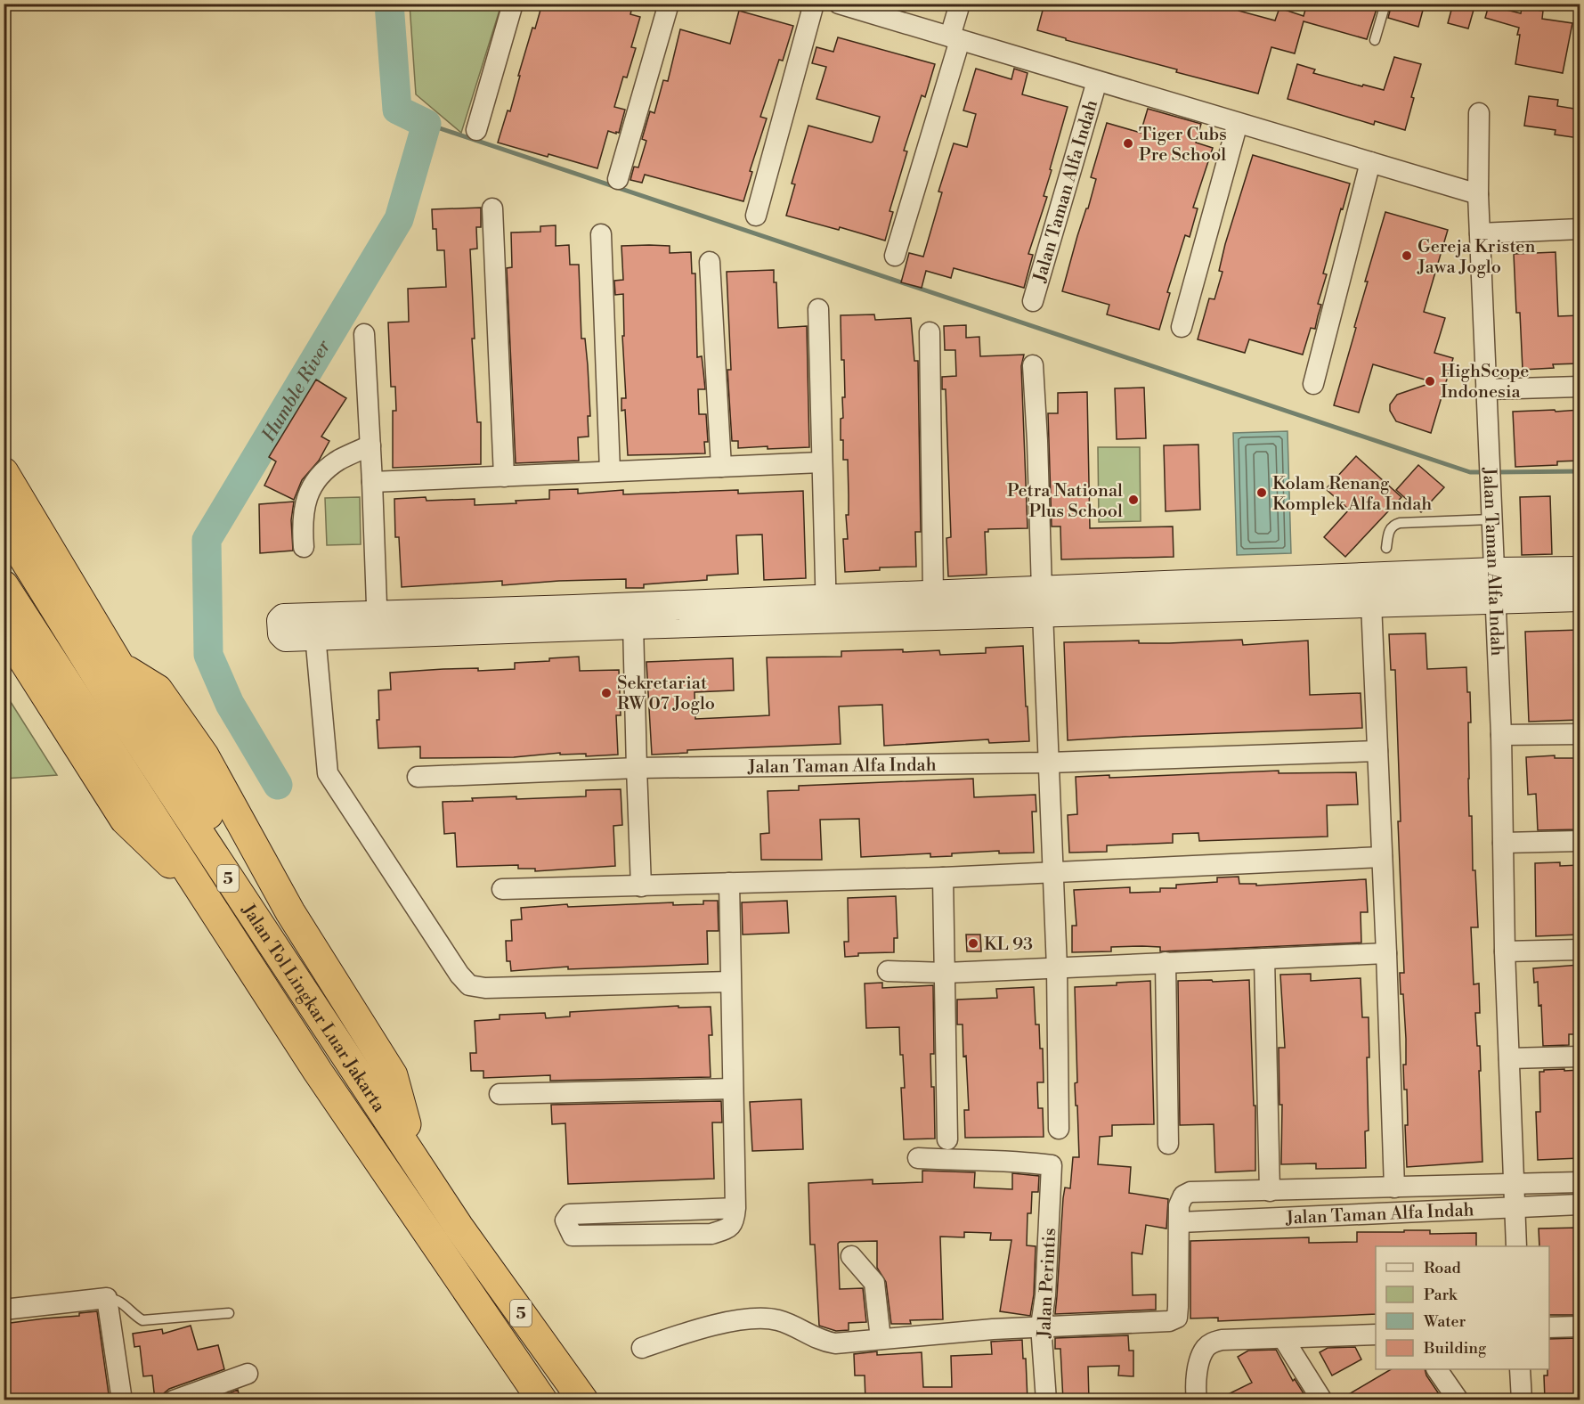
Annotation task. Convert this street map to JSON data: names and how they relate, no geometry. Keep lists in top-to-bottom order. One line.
{"streets":{"highway":["5","Jalan Tol Lingkar Luar Jakarta"],"street":["Jalan Taman Alfa Indah","Jalan Perintis"]},"water":["Humble River"],"places":["Tiger Cubs Pre School","Gereja Kristen Jawa Joglo","HighScope Indonesia","Kolam Renang Komplek Alfa Indah","Petra National Plus School","Sekretariat RW 07 Joglo","KL 93"],"legend":["Road","Park","Water","Building"]}
